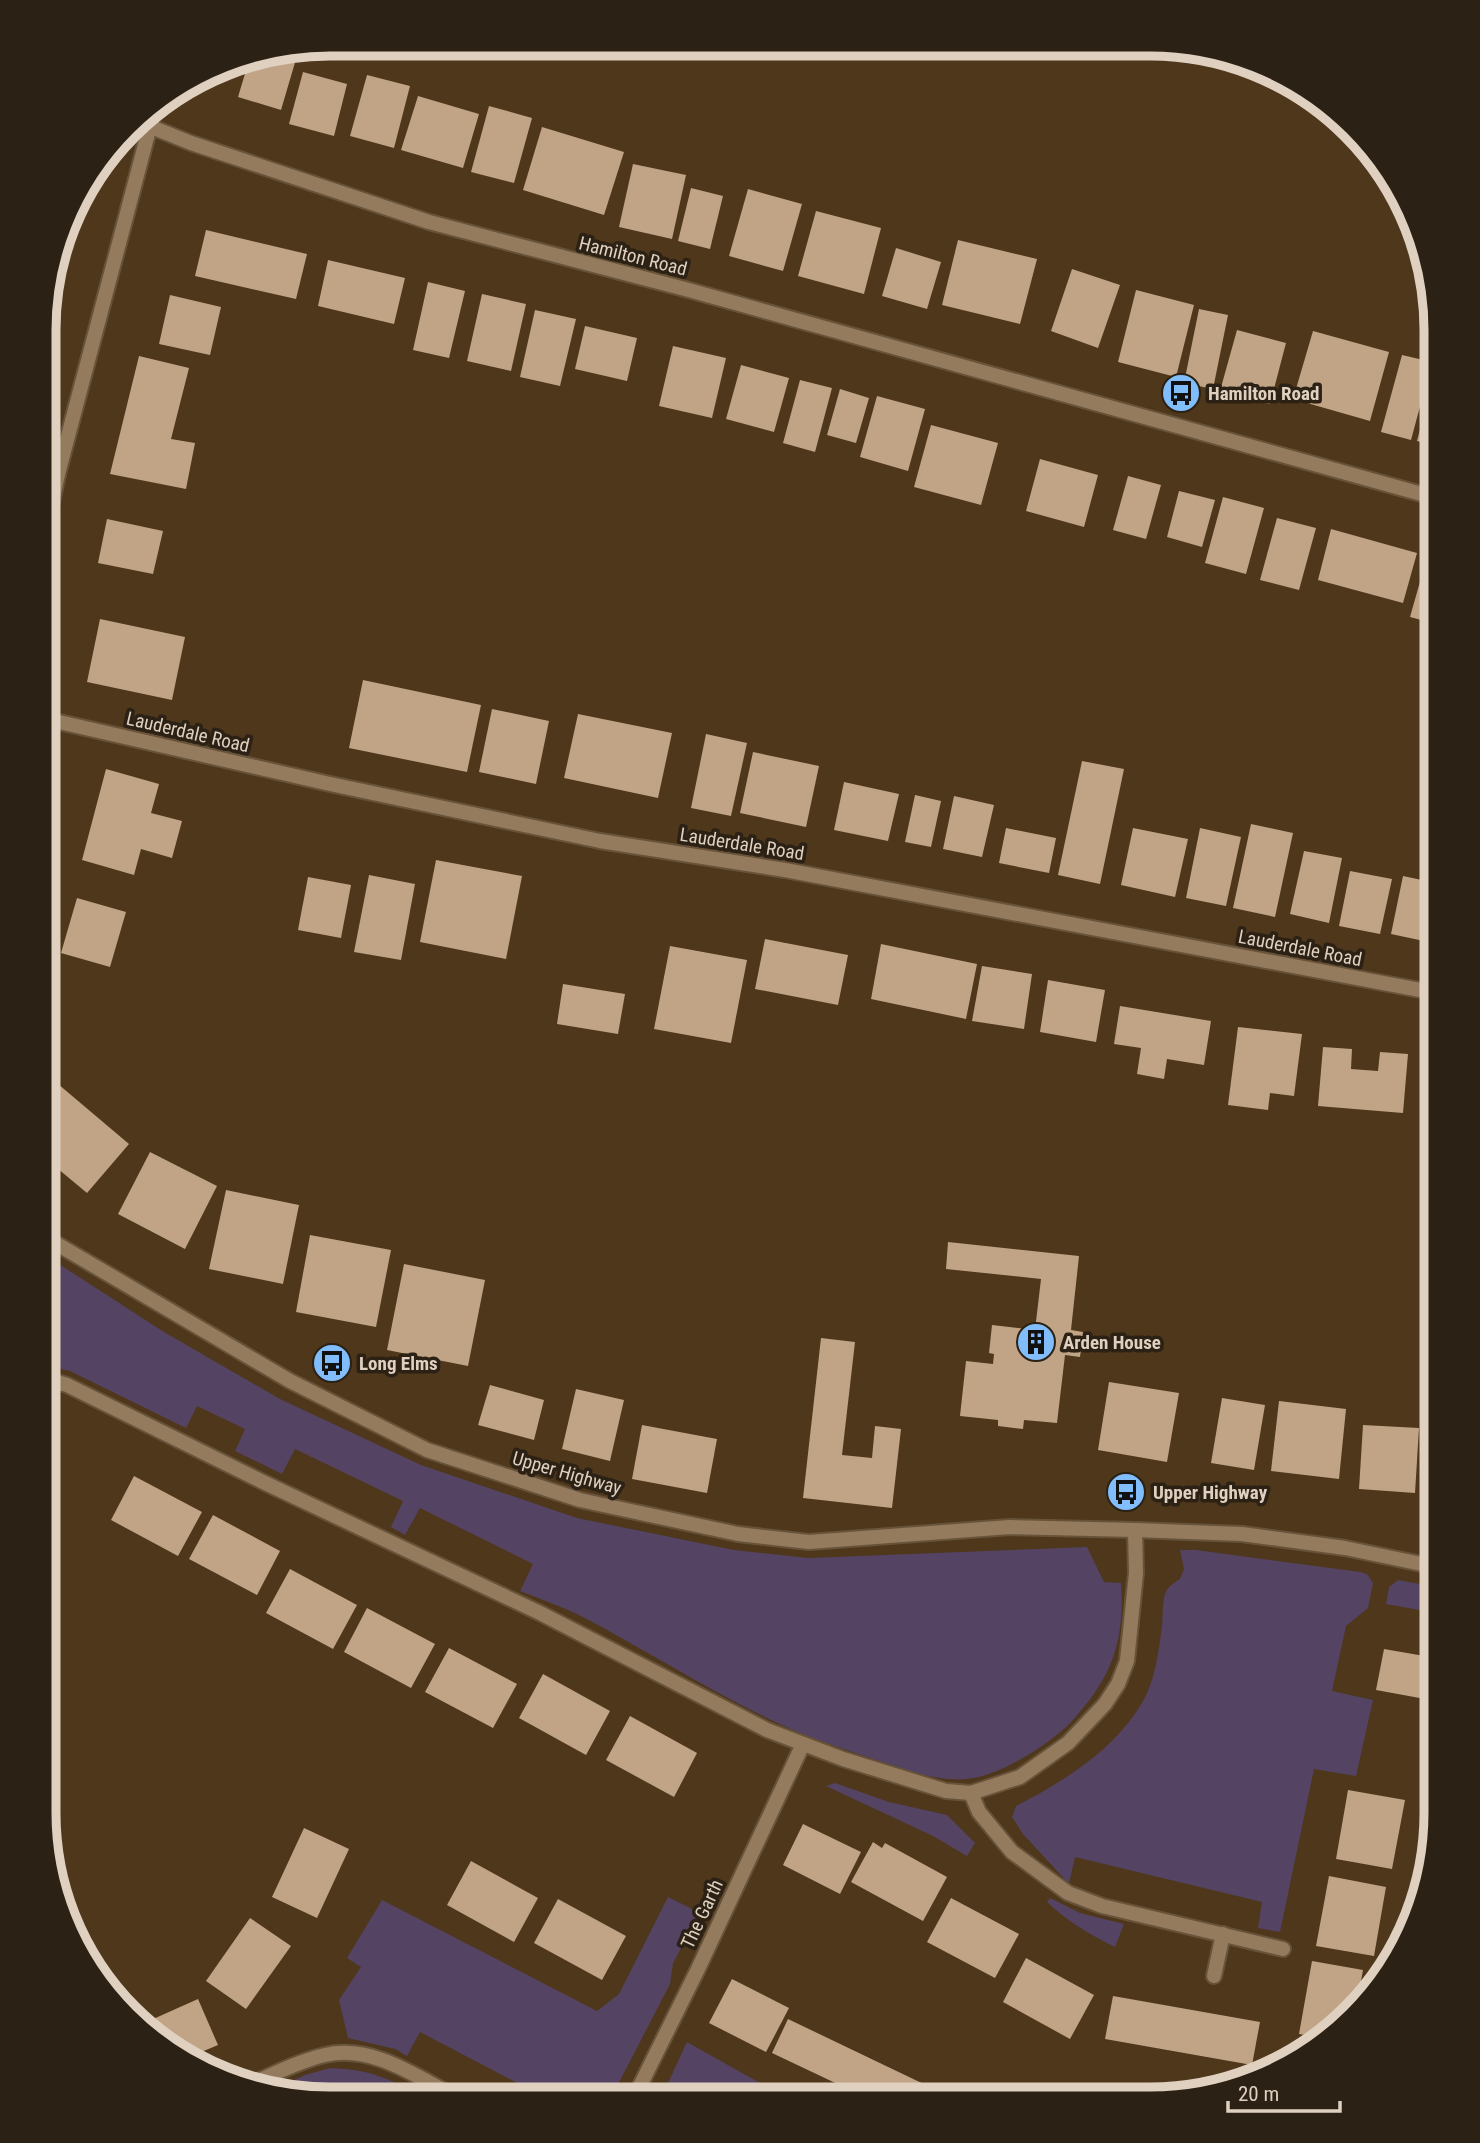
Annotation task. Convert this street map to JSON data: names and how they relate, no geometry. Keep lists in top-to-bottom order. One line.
{"streets":{"street":["Hamilton Road","Lauderdale Road","Upper Highway","The Garth"]},"places":{"bus stop":["Hamilton Road","Long Elms","Upper Highway"],"building":["Arden House"]},"scale_bar":"20 m"}
